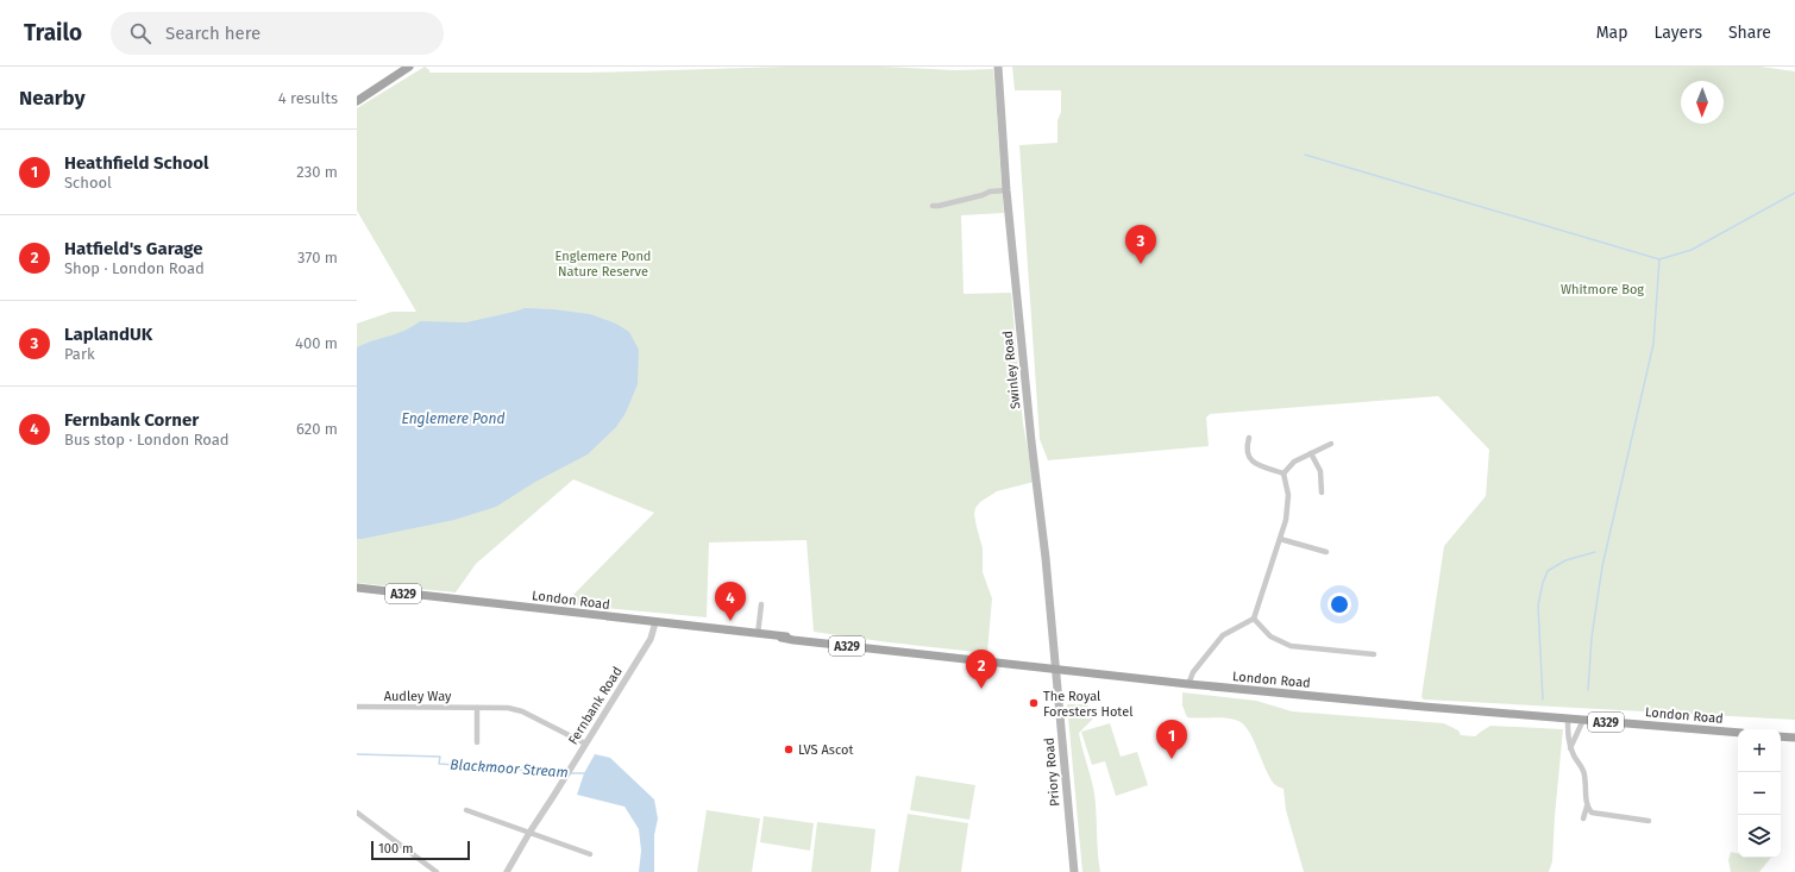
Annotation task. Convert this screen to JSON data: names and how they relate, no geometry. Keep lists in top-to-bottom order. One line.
{"streets":{"main road":["Swinley Road","A329","London Road","Priory Road"],"street":["Audley Way","Fernbank Road"]},"crossings":[["Swinley Road","London Road"],["Swinley Road","Priory Road"],["London Road","Fernbank Road"],["London Road","Priory Road"],["Audley Way","Fernbank Road"]],"water":["Englemere Pond","Blackmoor Stream"],"parks":["Englemere Pond Nature Reserve","Whitmore Bog"],"places":["The Royal Foresters Hotel","LVS Ascot"],"scale_bar":"100 m","north":"bottom","page":{"header":"Trailo","search":"Search here","nav":["Map","Layers","Share"],"heading":["Nearby","4 results"],"list":[{"mark":"1","name":"Heathfield School","note":"School","value":"230 m"},{"mark":"2","name":"Hatfield's Garage","note":"Shop · London Road","value":"370 m"},{"mark":"3","name":"LaplandUK","note":"Park","value":"400 m"},{"mark":"4","name":"Fernbank Corner","note":"Bus stop · London Road","value":"620 m"}],"pins":["3","4","2","1"],"map_buttons":["+","−"],"scale":"100 m"}}
